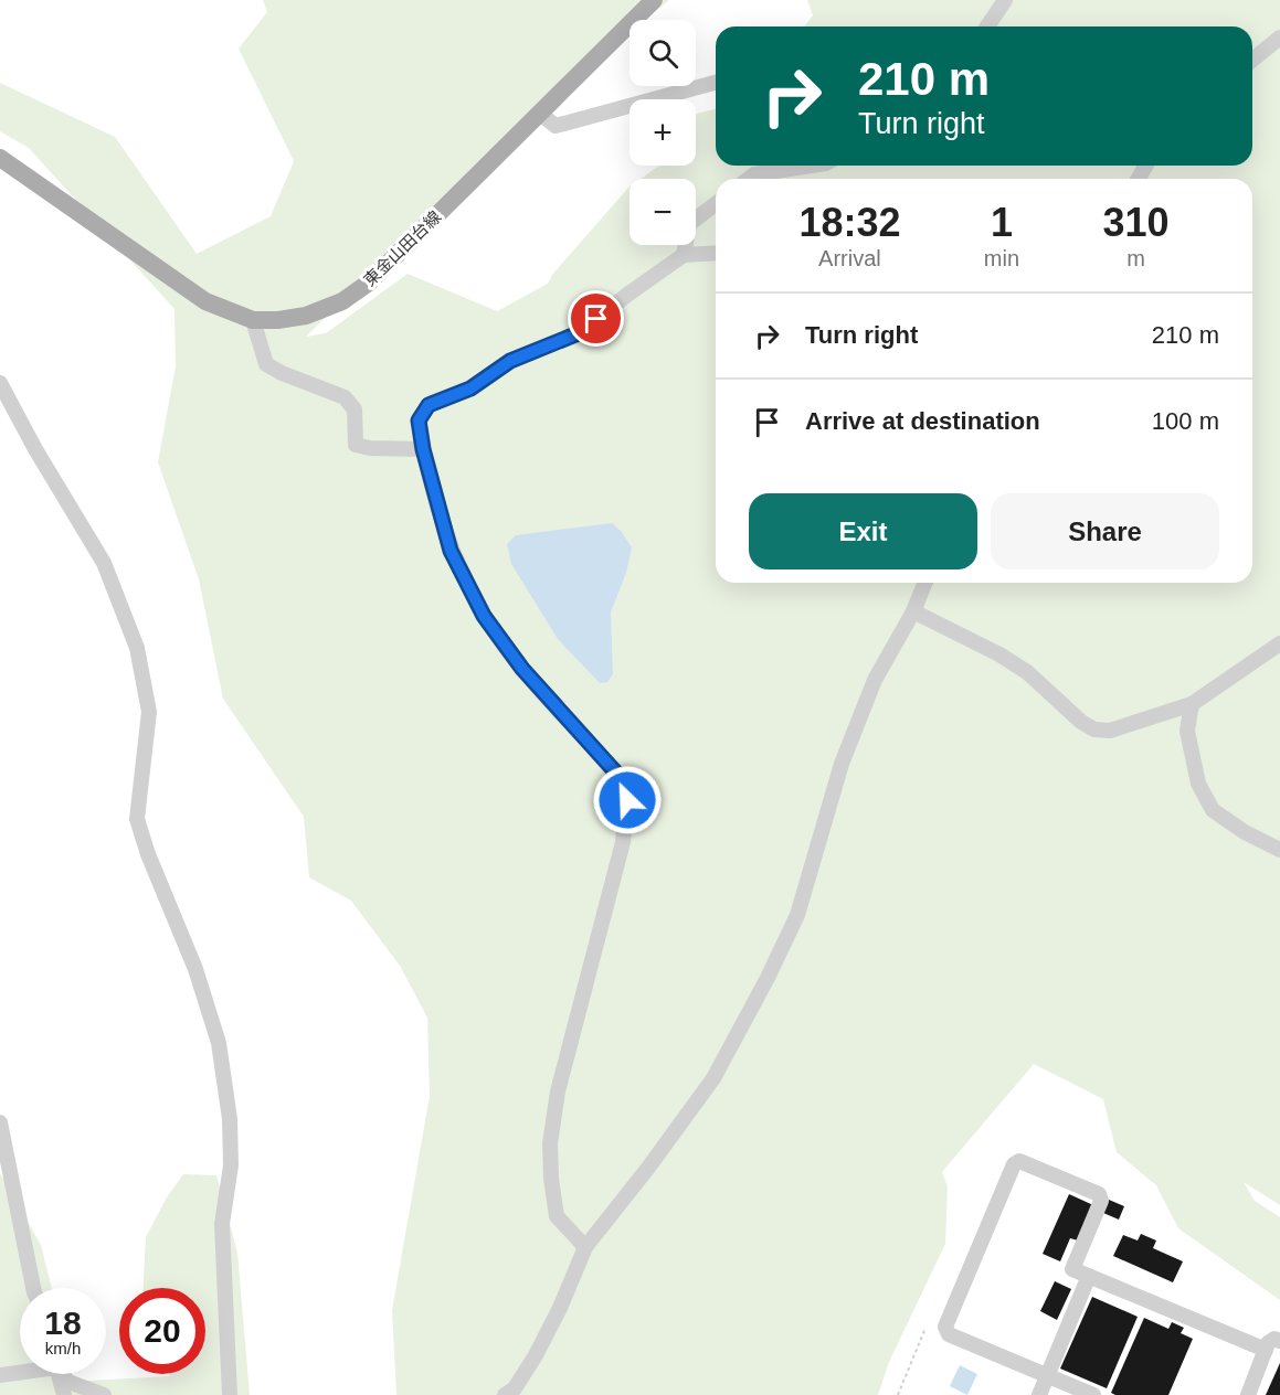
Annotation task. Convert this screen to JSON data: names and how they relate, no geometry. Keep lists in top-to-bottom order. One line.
{"streets":{"main road":["東金山田台線"]},"page":{"map_buttons":["+","−"],"turn":["210 m","Turn right"],"eta":["18:32","Arrival","1","min","310","m"],"list":[{"name":"Turn right","value":"210 m"},{"name":"Arrive at destination","value":"100 m"}],"buttons":["Exit","Share"],"speed":"18 km/h","limit":"20"}}
